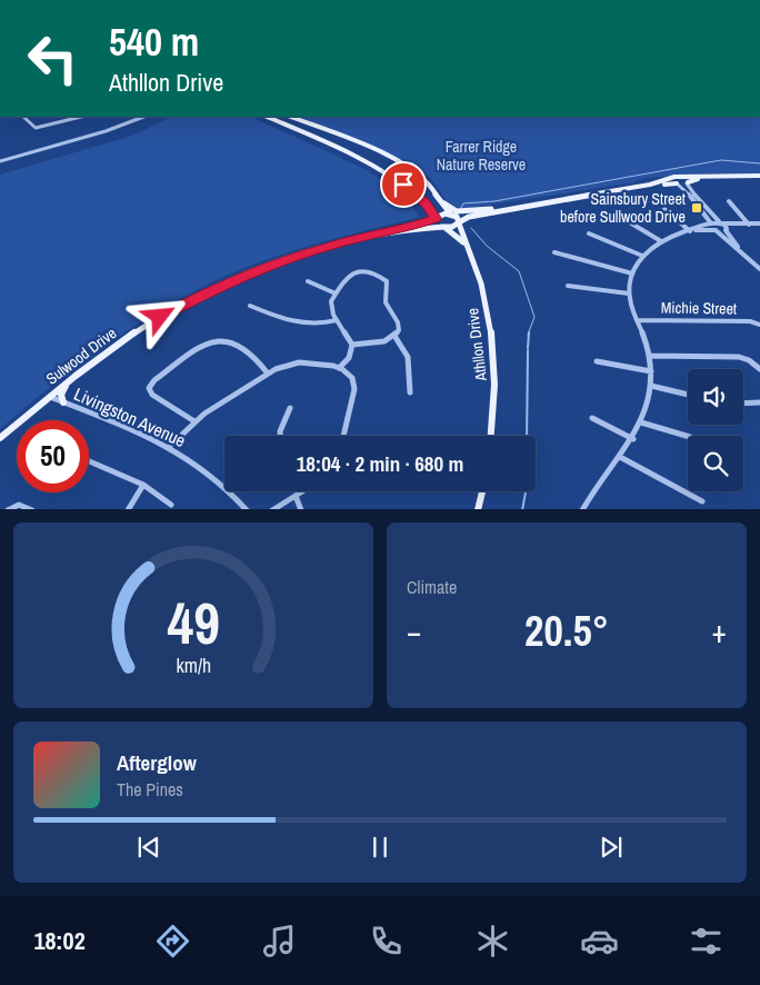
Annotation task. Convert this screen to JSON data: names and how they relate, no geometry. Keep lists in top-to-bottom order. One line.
{"streets":{"main road":["Athllon Drive","Sulwood Drive"],"street":["Michie Street","Livingston Avenue"]},"crossings":[["Athllon Drive","Sulwood Drive"],["Sulwood Drive","Livingston Avenue"]],"parks":["Farrer Ridge Nature Reserve"],"places":{"transit":["Sainsbury Street before Sullwood Drive"]},"page":{"turn":["540 m","Athllon Drive"],"limit":"50","trip":"18:04 · 2 min · 680 m","tile":"Climate","heat":["−","20.5°","+"],"song":["Afterglow","The Pines"],"tabs":"18:02","gauge":["49","km/h"]}}
